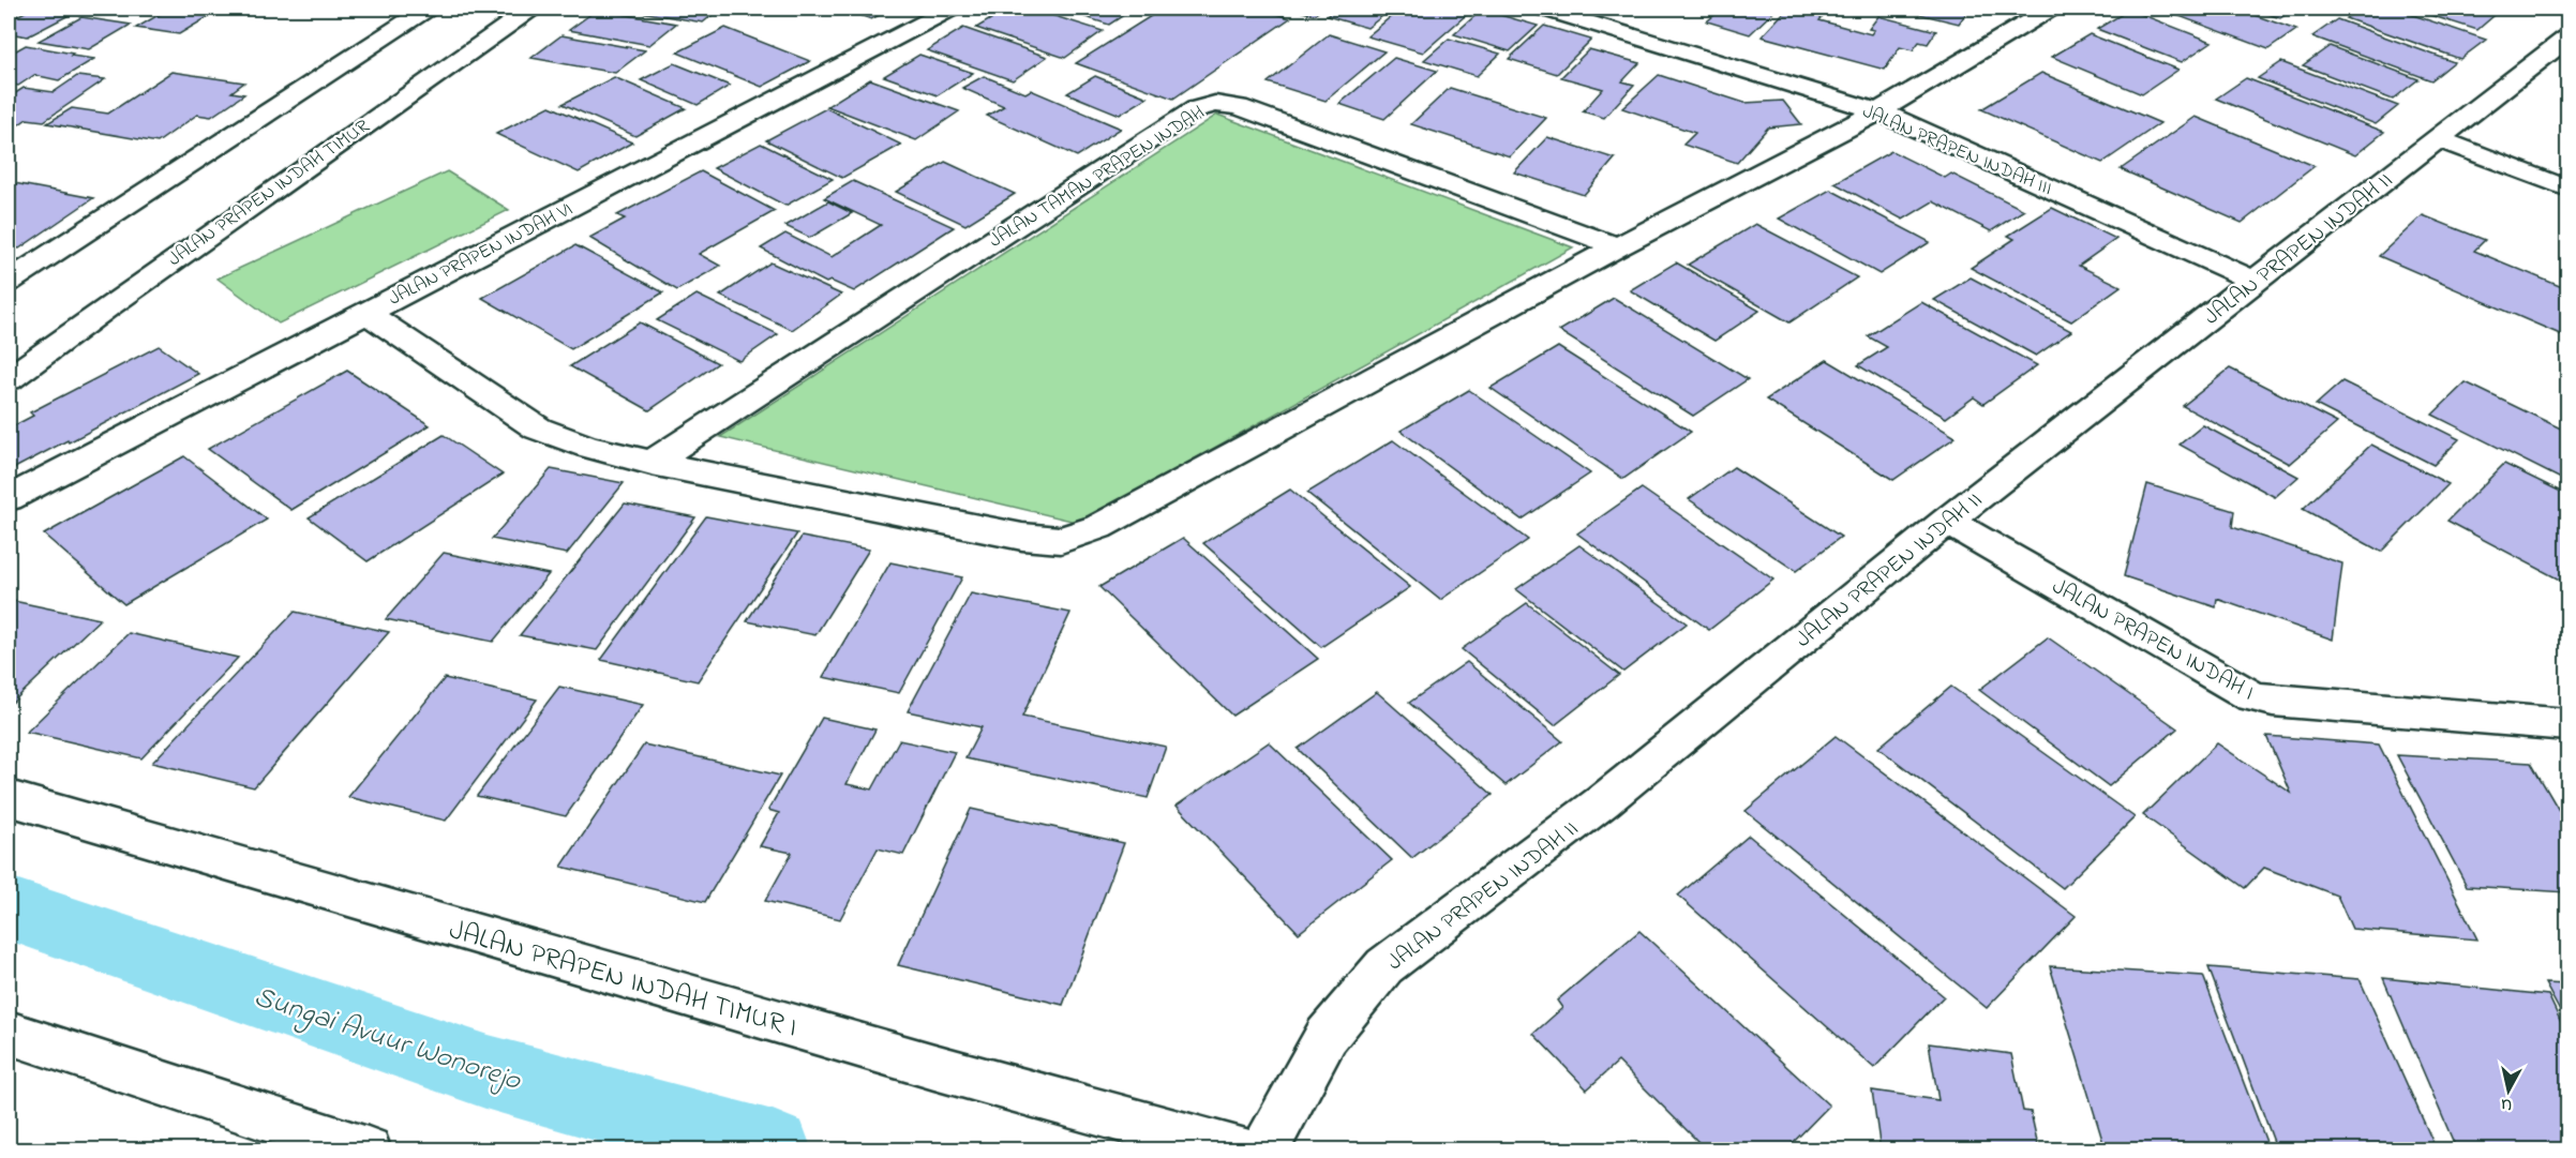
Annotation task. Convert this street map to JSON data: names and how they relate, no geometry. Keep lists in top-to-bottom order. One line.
{"streets":{"street":["JALAN PRAPEN INDAH III","JALAN TAMAN PRAPEN INDAH","JALAN PRAPEN INDAH TIMUR","JALAN PRAPEN INDAH II","JALAN PRAPEN INDAH VI","JALAN PRAPEN INDAH I","JALAN PRAPEN INDAH TIMUR I"]},"crossings":[["JALAN PRAPEN INDAH III","JALAN PRAPEN INDAH II"],["JALAN PRAPEN INDAH II","JALAN PRAPEN INDAH I"]],"water":["Sungai Avuur Wonorejo"],"north":"bottom"}
